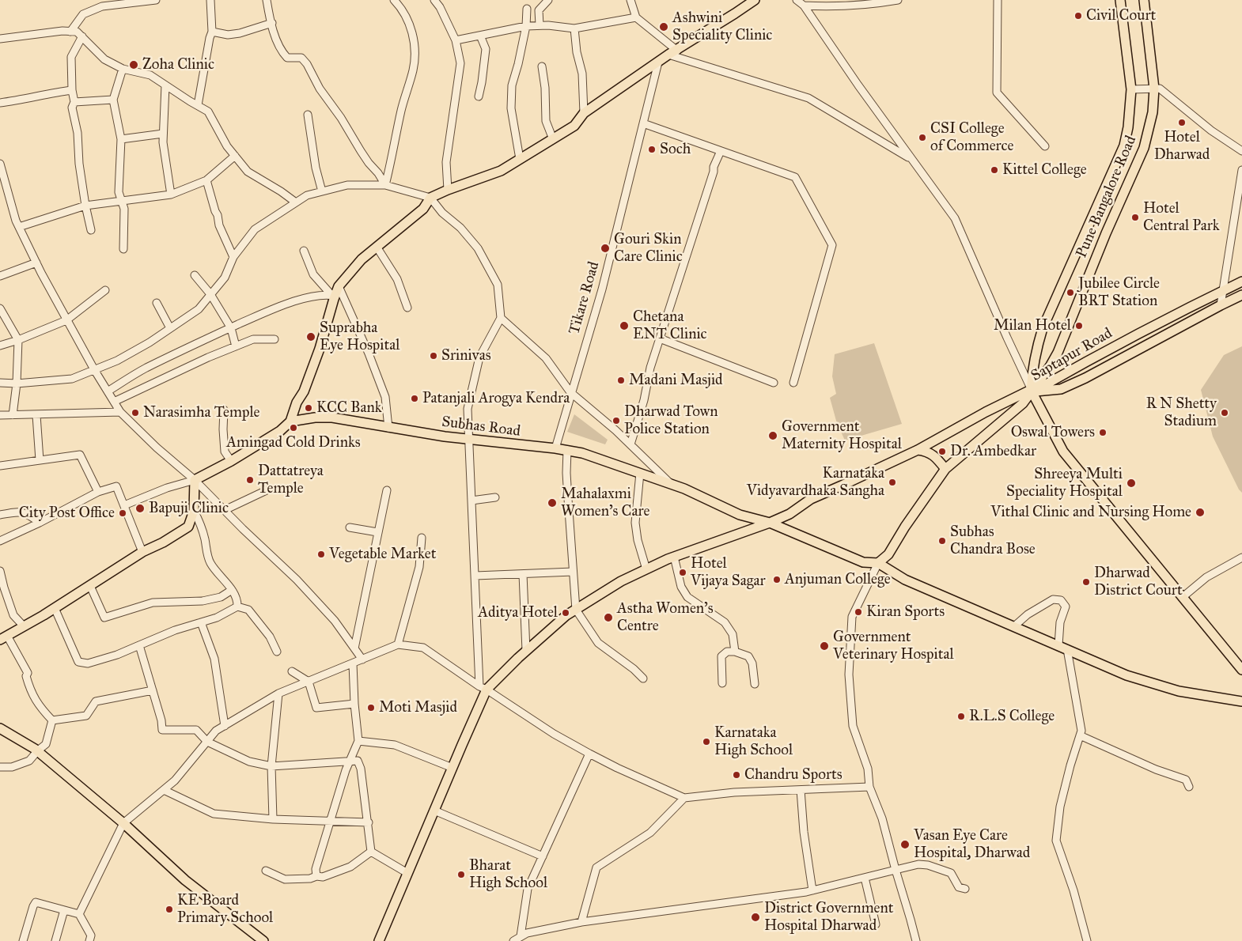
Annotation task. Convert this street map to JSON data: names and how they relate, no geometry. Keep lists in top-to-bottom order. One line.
{"streets":{"main road":["Pune Bangalore Road","Saptapur Road","Subhas Road"],"street":["Tikare Road"]},"crossings":[["Pune Bangalore Road","Saptapur Road"],["Tikare Road","Subhas Road"]],"places":["Civil Court","Ashwini Speciality Clinic","Zoha Clinic","Hotel Dharwad","CSI College of Commerce","Soch","Kittel College","Hotel Central Park","Gouri Skin Care Clinic","Jubilee Circle BRT Station","Chetana ENT Clinic","Milan Hotel","Suprabha Eye Hospital","Srinivas","Madani Masjid","Patanjali Arogya Kendra","KCC Bank","Narasimha Temple","R N Shetty Stadium","Dharwad Town Police Station","Amingad Cold Drinks","Oswal Towers","Government Maternity Hospital","Dr. Ambedkar","Dattatreya Temple","Karnataka Vidyavardhaka Sangha","Shreeya Multi Speciality Hospital","Mahalaxmi Women's Care","Bapuji Clinic","Vithal Clinic and Nursing Home","City Post Office","Subhas Chandra Bose","Vegetable Market","Hotel Vijaya Sagar","Anjuman College","Dharwad District Court","Kiran Sports","Aditya Hotel","Astha Women's Centre","Government Veterinary Hospital","Moti Masjid","R.L.S College","Karnataka High School","Chandru Sports","Vasan Eye Care Hospital, Dharwad","Bharat High School","KE Board Primary School","District Government Hospital Dharwad"]}
